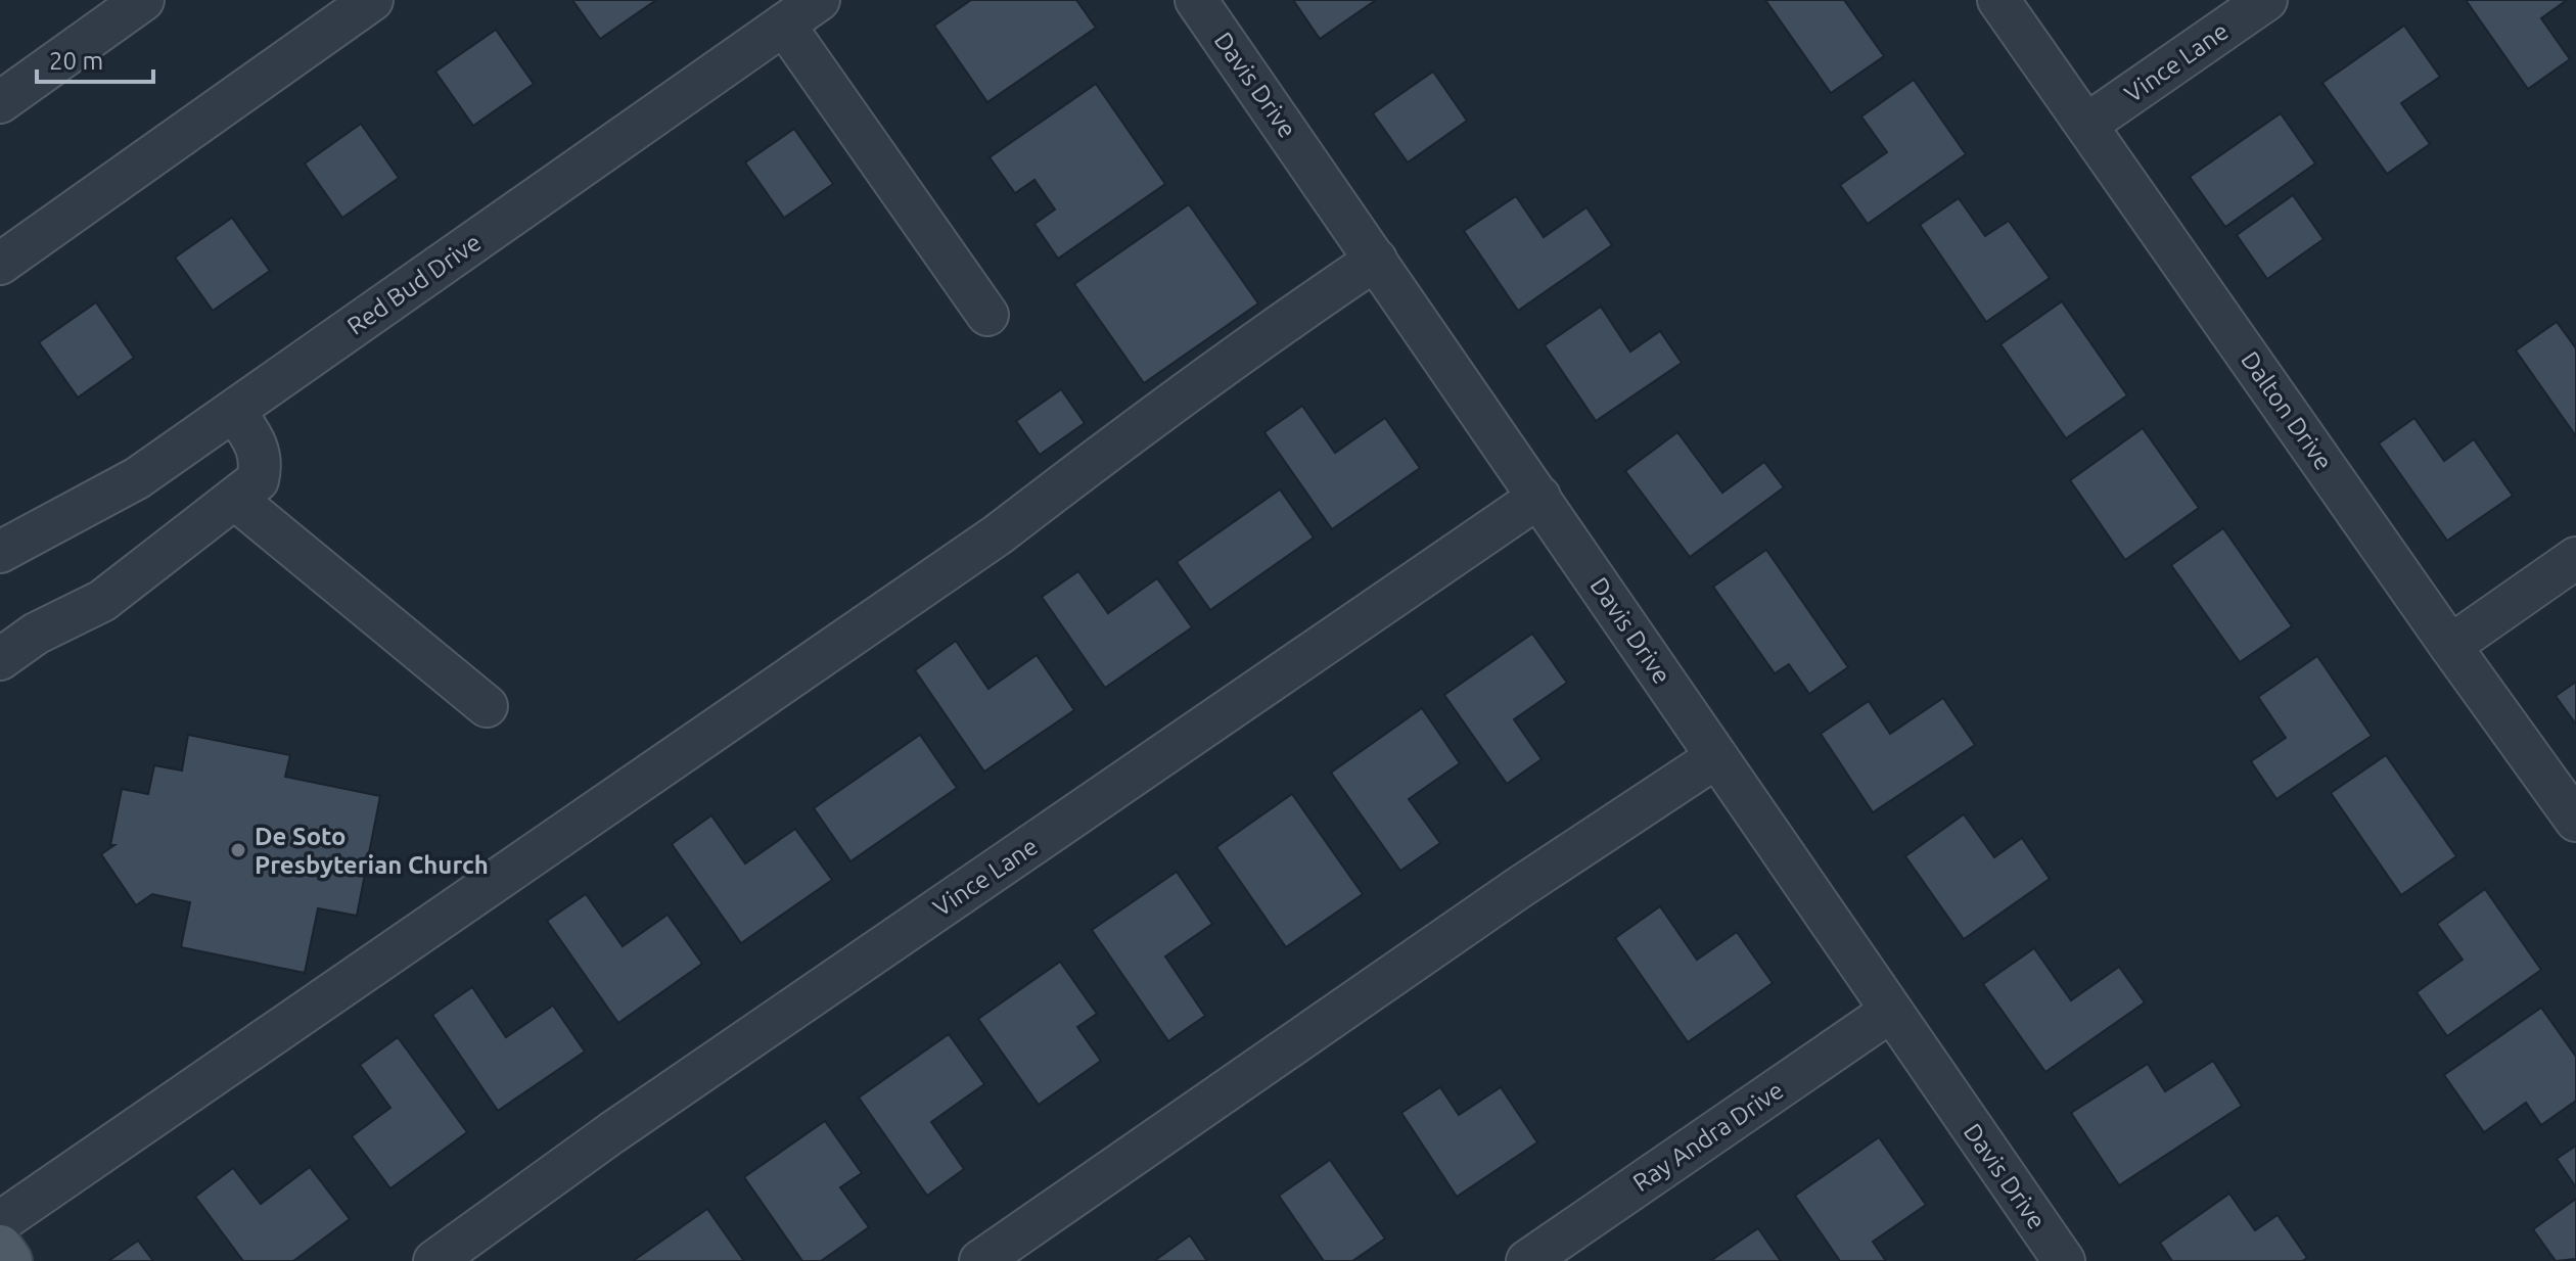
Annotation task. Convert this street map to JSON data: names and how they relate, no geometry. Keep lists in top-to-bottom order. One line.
{"streets":{"street":["Vince Lane","Davis Drive","Red Bud Drive","Dalton Drive","Ray Andra Drive"]},"crossings":[["Vince Lane","Davis Drive"],["Vince Lane","Dalton Drive"],["Davis Drive","Ray Andra Drive"]],"places":["De Soto Presbyterian Church"],"scale_bar":"20 m"}
